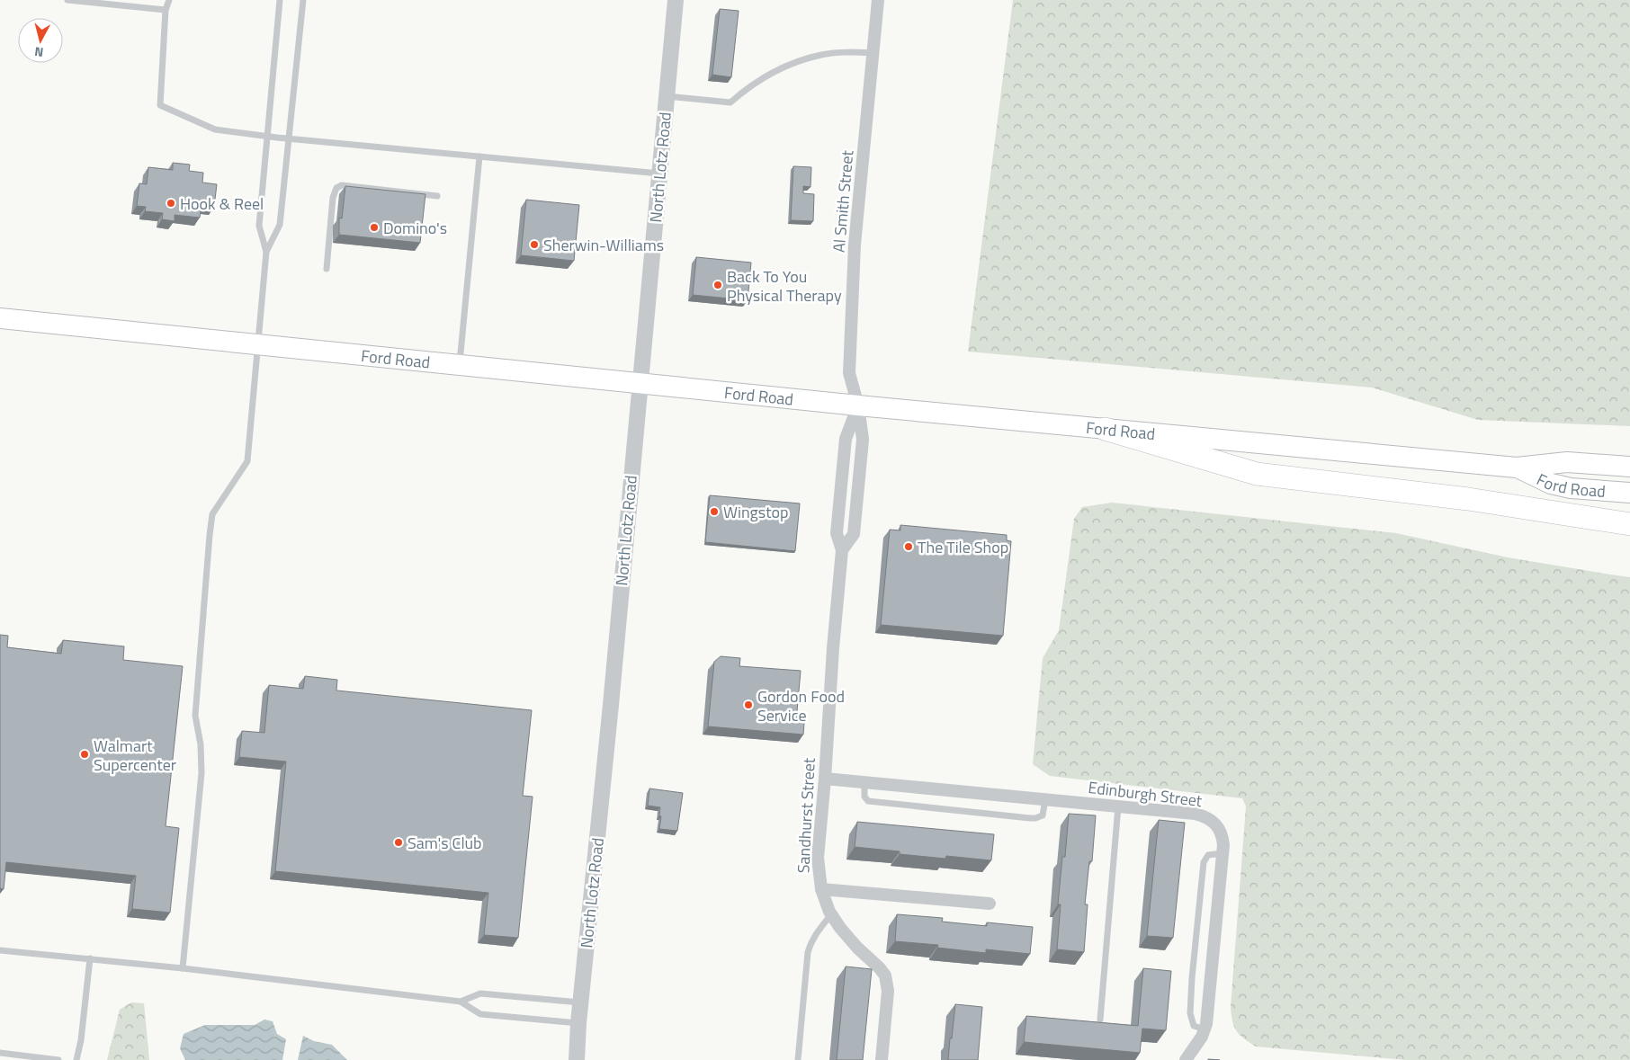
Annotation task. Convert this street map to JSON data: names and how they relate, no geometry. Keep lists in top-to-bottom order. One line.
{"streets":{"main road":["Ford Road"],"street":["North Lotz Road","Al Smith Street","Edinburgh Street","Sandhurst Street"]},"crossings":[["North Lotz Road","Ford Road"],["Al Smith Street","Ford Road"],["Al Smith Street","Sandhurst Street"],["Ford Road","Sandhurst Street"],["Edinburgh Street","Sandhurst Street"]],"places":["Hook & Reel","Domino's","Sherwin-Williams","Back To You Physical Therapy","Wingstop","The Tile Shop","Gordon Food Service","Walmart Supercenter","Sam's Club"],"north":"bottom"}
